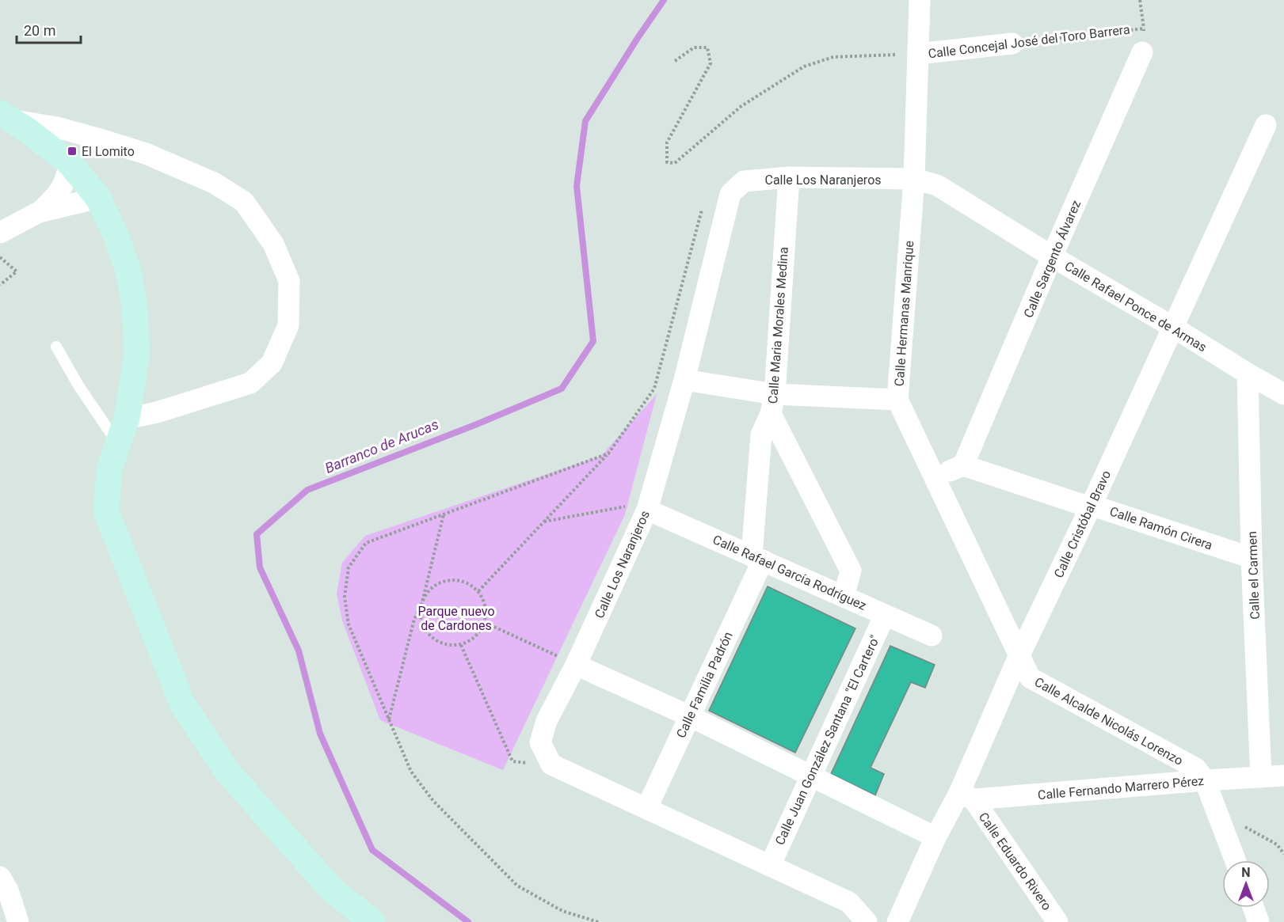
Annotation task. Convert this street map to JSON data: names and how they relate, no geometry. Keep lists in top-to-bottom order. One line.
{"streets":{"street":["Calle Concejal José del Toro Barrera","Calle Los Naranjeros","Calle Sargento Álvarez","Calle Rafael Ponce de Armas","Calle Hermanas Manrique","Calle Maria Morales Medina","Calle Cristóbal Bravo","Calle Ramón Cirera","Calle Rafael García Rodríguez","Calle el Carmen","Calle Familia Padrón","Calle Alcalde Nicolás Lorenzo","Calle Juan González Santana \"El Cartero\"","Calle Fernando Marrero Pérez","Calle Eduardo Rivero"]},"crossings":[["Calle Concejal José del Toro Barrera","Calle Sargento Álvarez"],["Calle Concejal José del Toro Barrera","Calle Hermanas Manrique"],["Calle Los Naranjeros","Calle Rafael Ponce de Armas"],["Calle Los Naranjeros","Calle Hermanas Manrique"],["Calle Los Naranjeros","Calle Maria Morales Medina"],["Calle Los Naranjeros","Calle Rafael García Rodríguez"],["Calle Sargento Álvarez","Calle Rafael Ponce de Armas"],["Calle Sargento Álvarez","Calle Ramón Cirera"],["Calle Rafael Ponce de Armas","Calle Hermanas Manrique"],["Calle Rafael Ponce de Armas","Calle Cristóbal Bravo"],["Calle Rafael Ponce de Armas","Calle el Carmen"],["Calle Hermanas Manrique","Calle Cristóbal Bravo"],["Calle Hermanas Manrique","Calle Alcalde Nicolás Lorenzo"],["Calle Maria Morales Medina","Calle Rafael García Rodríguez"],["Calle Maria Morales Medina","Calle Familia Padrón"],["Calle Cristóbal Bravo","Calle Ramón Cirera"],["Calle Cristóbal Bravo","Calle Alcalde Nicolás Lorenzo"],["Calle Cristóbal Bravo","Calle Fernando Marrero Pérez"],["Calle Cristóbal Bravo","Calle Eduardo Rivero"],["Calle Ramón Cirera","Calle el Carmen"],["Calle Rafael García Rodríguez","Calle Familia Padrón"],["Calle Rafael García Rodríguez","Calle Juan González Santana \"El Cartero\""],["Calle el Carmen","Calle Fernando Marrero Pérez"],["Calle Alcalde Nicolás Lorenzo","Calle Fernando Marrero Pérez"],["Calle Fernando Marrero Pérez","Calle Eduardo Rivero"]],"water":["Barranco de Arucas"],"parks":["Parque nuevo de Cardones"],"places":{"transit":["El Lomito"]},"scale_bar":"20 m","north":"top"}
